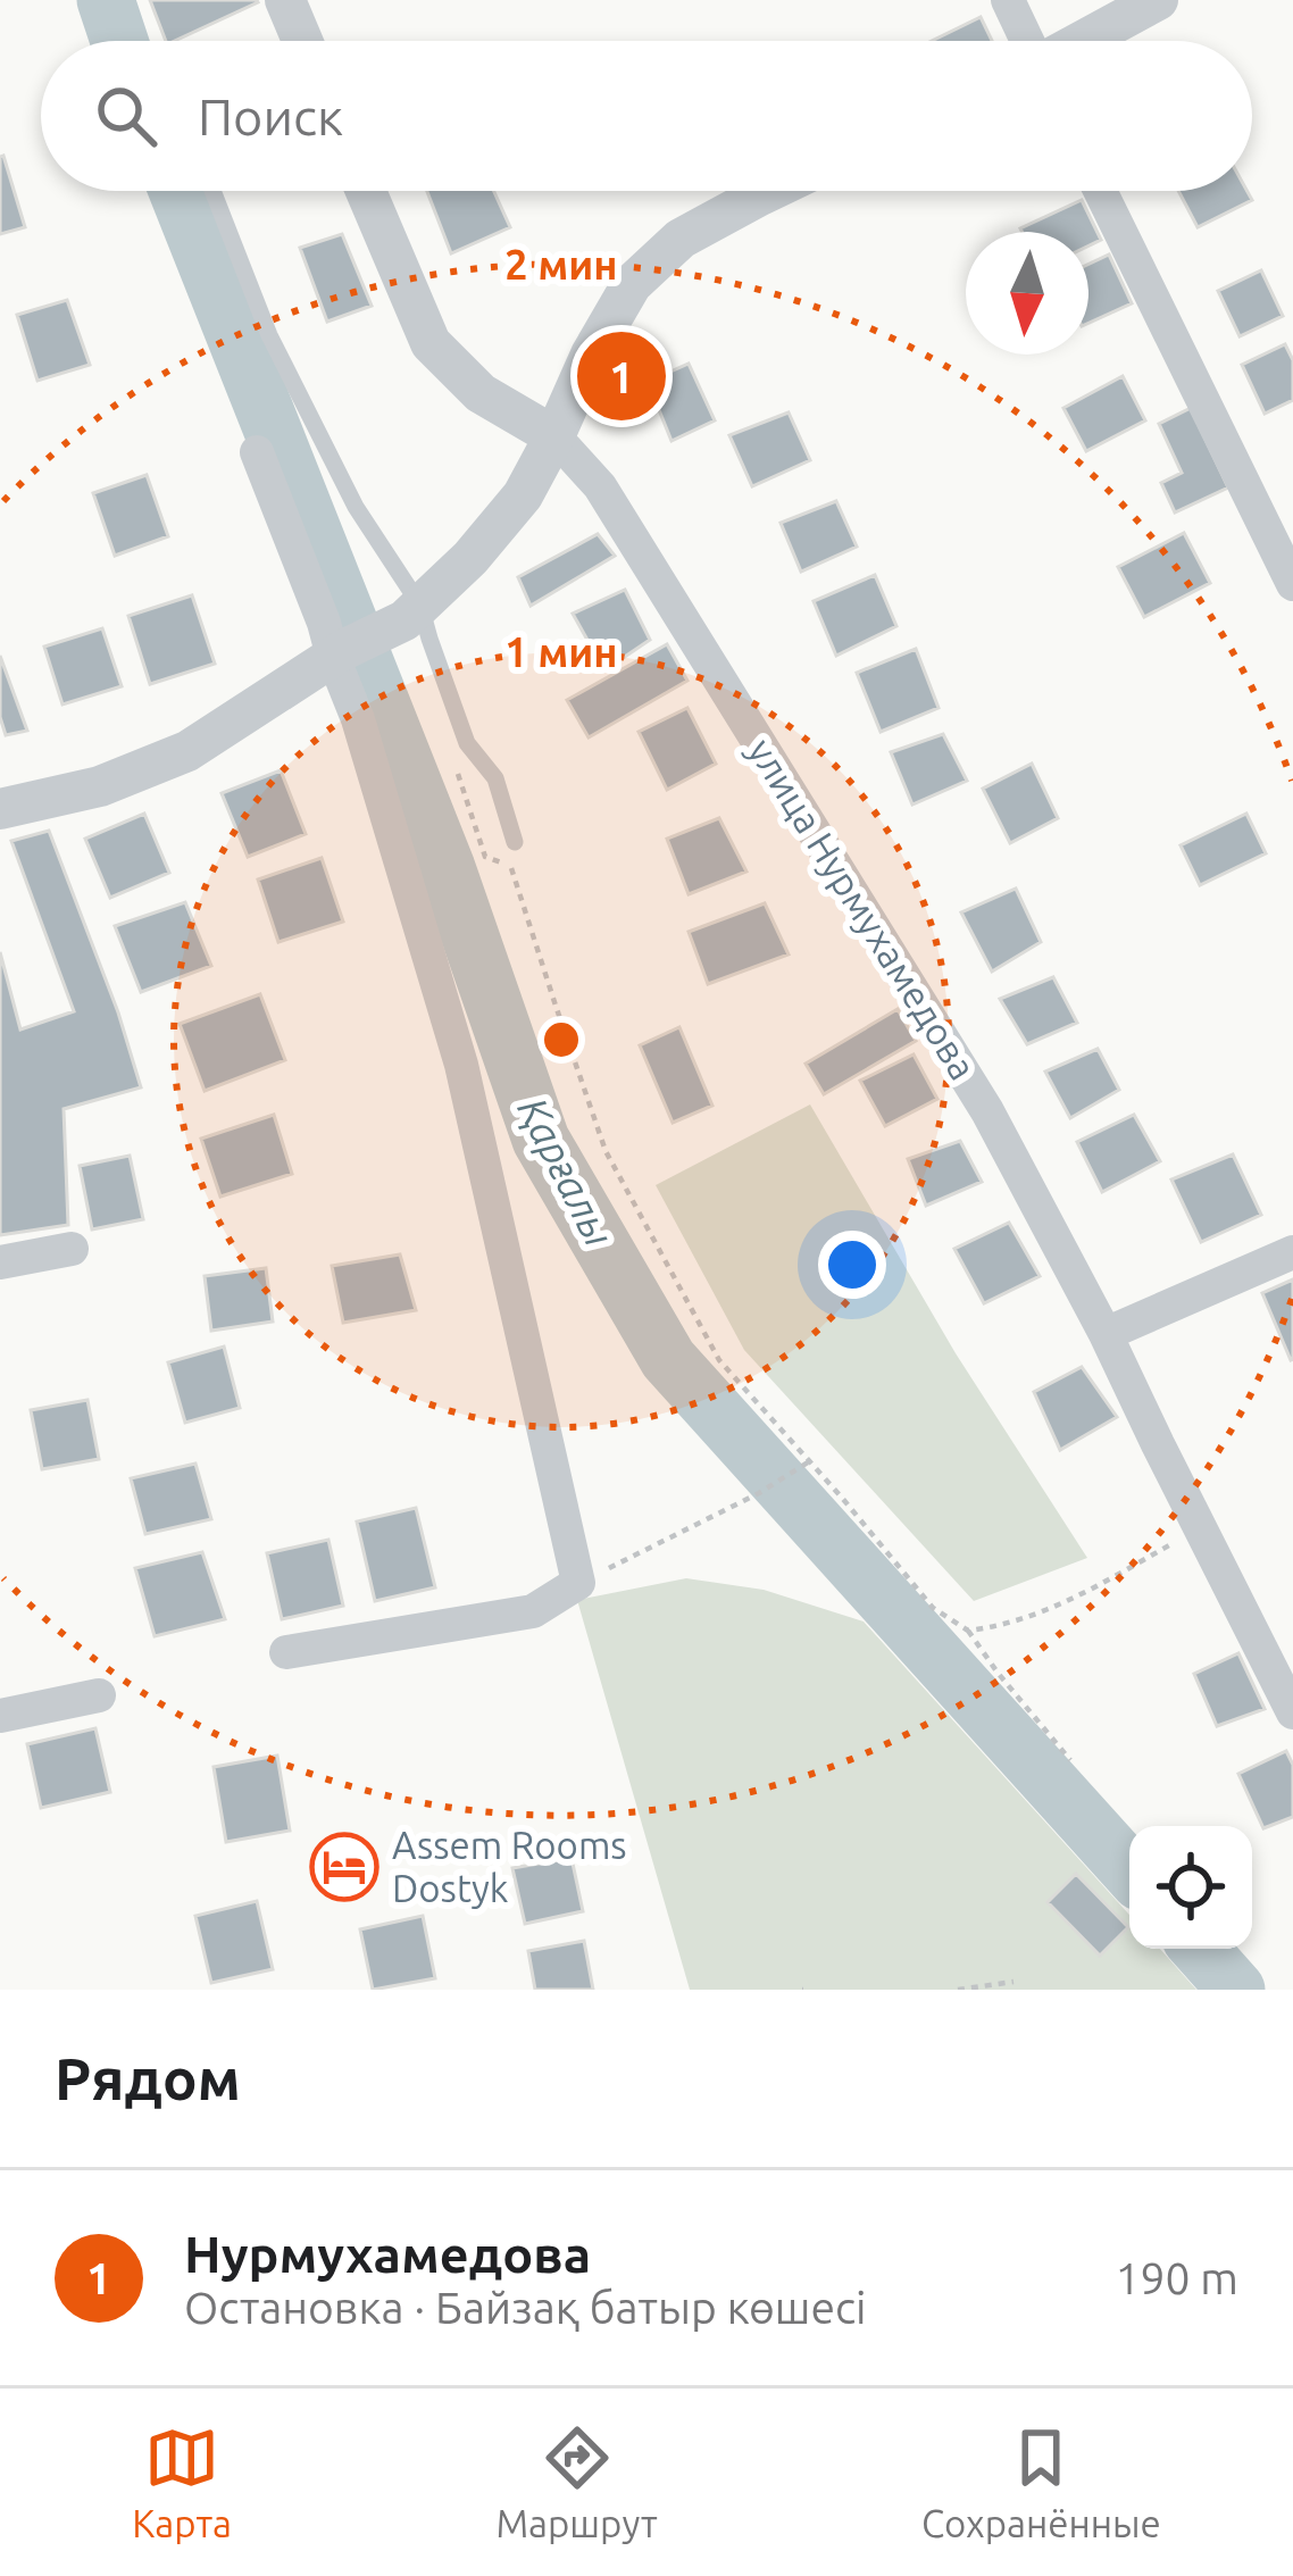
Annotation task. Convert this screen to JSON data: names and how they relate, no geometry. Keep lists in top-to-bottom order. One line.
{"streets":{"street":["улица Нурмухамедова"]},"water":["Қарғалы"],"places":{"hotel":["Assem Rooms Dostyk"]},"north":"bottom","page":{"search":"Поиск","pins":"1","heading":"Рядом","list":[{"mark":"1","name":"Нурмухамедова","note":"Остановка · Байзақ батыр көшесі","value":"190 m"}],"nav":["Карта","Маршрут","Сохранённые"]},"rings":["2 мин","1 мин"]}
